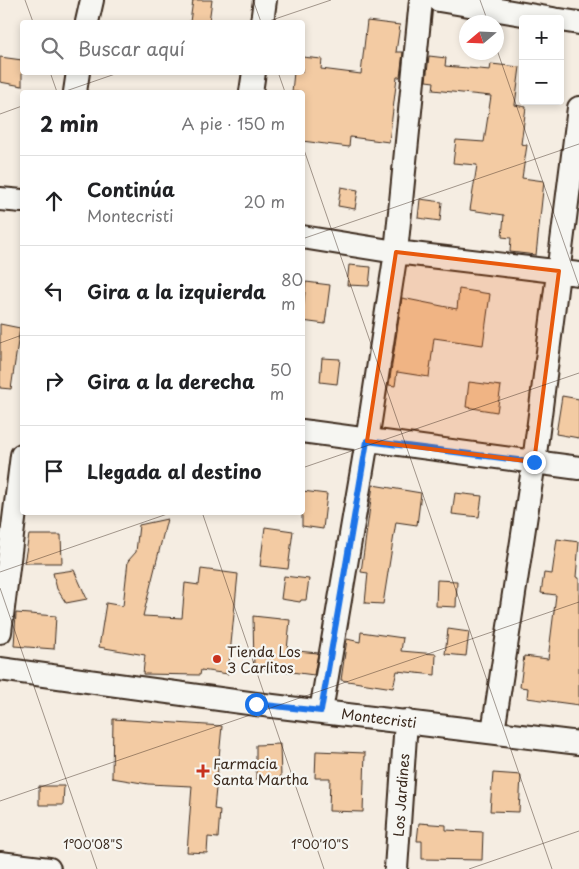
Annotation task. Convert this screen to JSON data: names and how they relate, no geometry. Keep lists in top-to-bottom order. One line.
{"streets":{"street":["Montecristi","Los Jardines"]},"crossings":[["Montecristi","Los Jardines"]],"places":{"other":["Tienda Los 3 Carlitos"],"health":["Farmacia Santa Martha"]},"north":"left","page":{"map_buttons":["+","−"],"search":"Buscar aquí","heading":["2 min","A pie · 150 m"],"list":[["Continúa","Montecristi","20 m"],["Gira a la izquierda","80 m"],["Gira a la derecha","50 m"],"Llegada al destino"]},"coordinates":["1°00'08\"S","1°00'10\"S"]}
